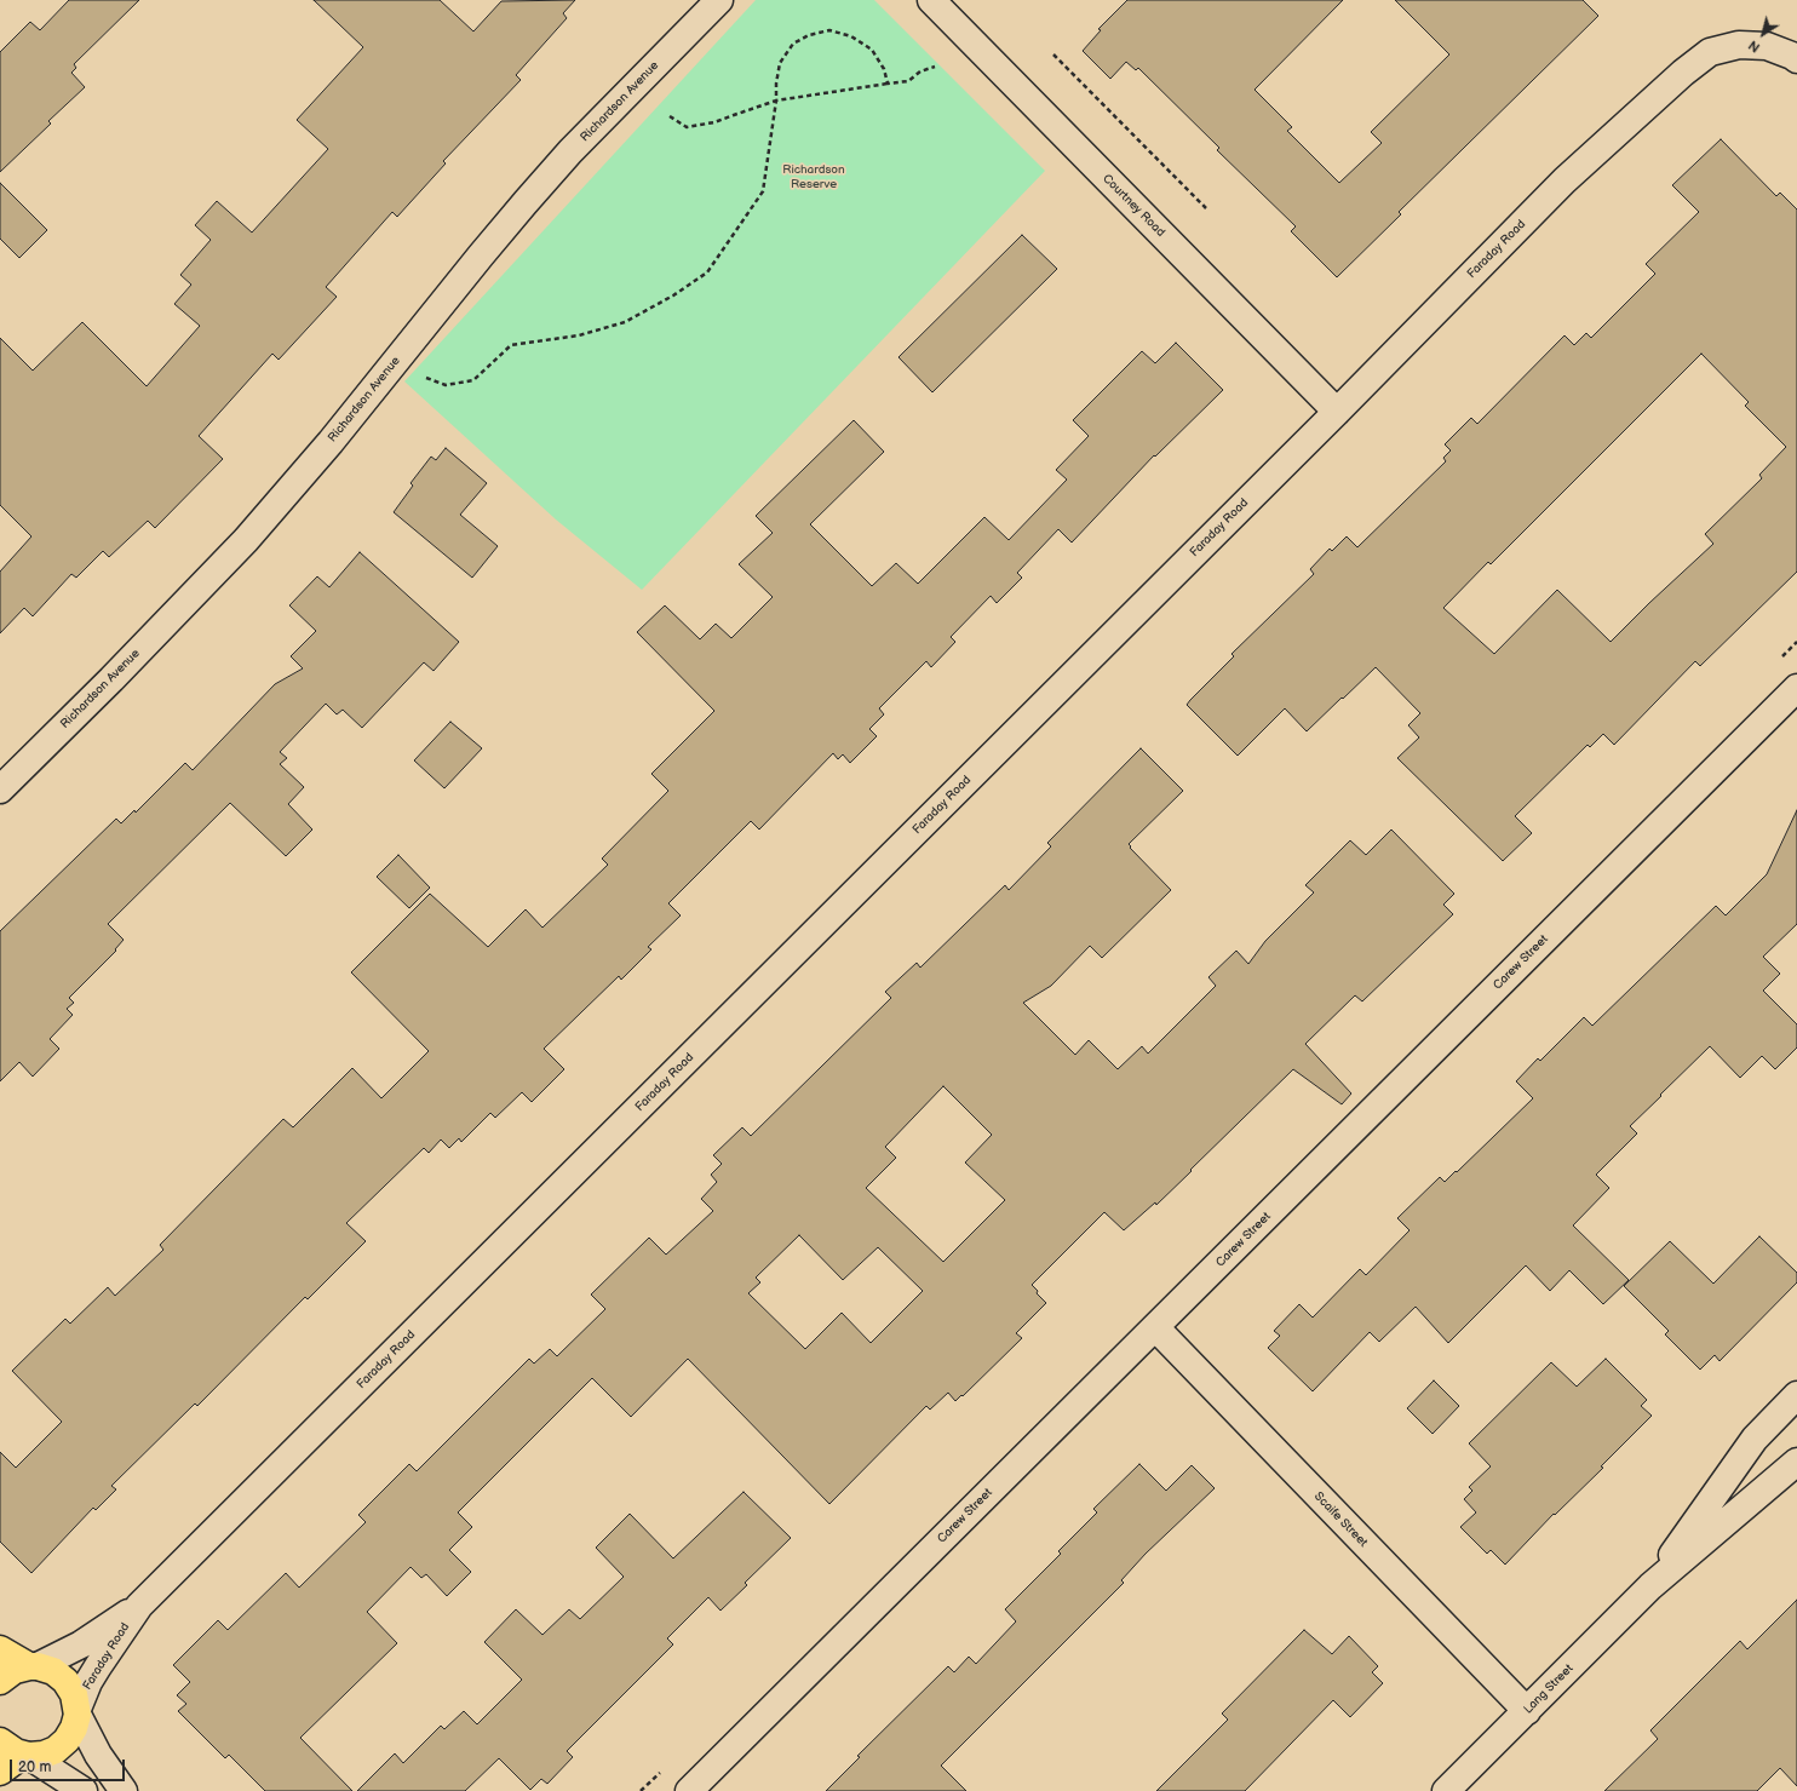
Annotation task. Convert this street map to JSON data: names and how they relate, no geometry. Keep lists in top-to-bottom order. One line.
{"streets":{"street":["Richardson Avenue","Courtney Road","Faraday Road","Carew Street","Scaife Street","Lang Street"]},"crossings":[["Courtney Road","Faraday Road"],["Carew Street","Scaife Street"],["Scaife Street","Lang Street"]],"parks":["Richardson Reserve"],"scale_bar":"20 m","north":"bottom left"}
